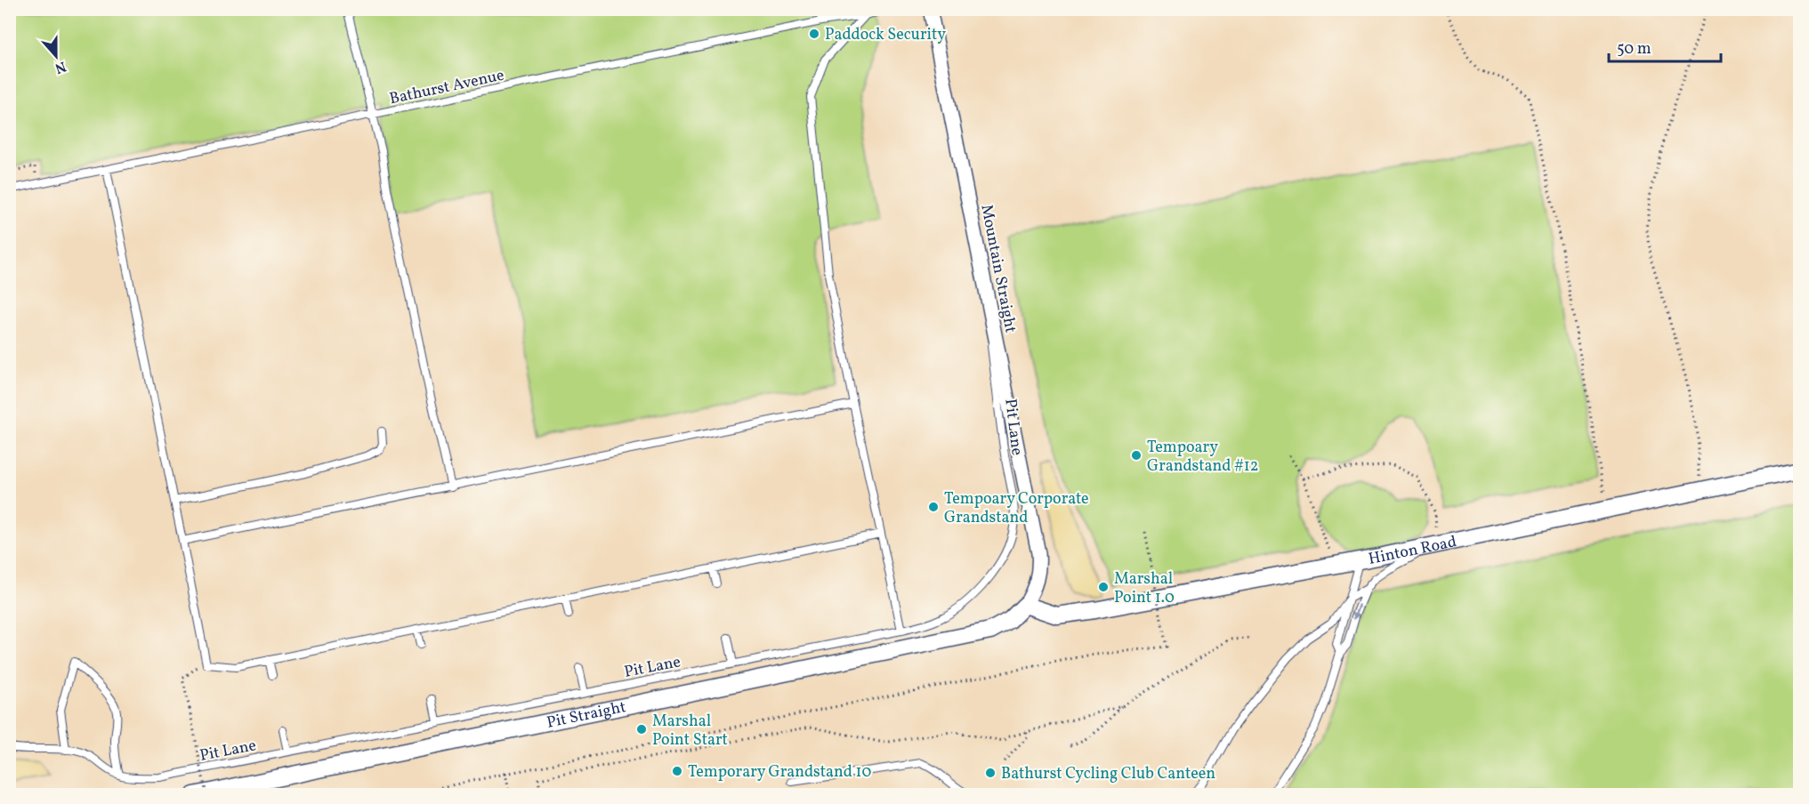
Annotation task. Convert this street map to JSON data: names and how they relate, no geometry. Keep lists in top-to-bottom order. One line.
{"streets":{"street":["Mountain Straight","Hinton Road","Pit Straight"],"lane":["Bathurst Avenue","Pit Lane"]},"crossings":[["Mountain Straight","Pit Lane"],["Mountain Straight","Hinton Road"],["Mountain Straight","Pit Straight"],["Hinton Road","Pit Straight"]],"places":["Paddock Security","Tempoary Grandstand #12","Tempoary Corporate Grandstand","Marshal Point 1.0","Marshal Point Start","Temporary Grandstand 10","Bathurst Cycling Club Canteen"],"scale_bar":"50 m","north":"bottom"}
